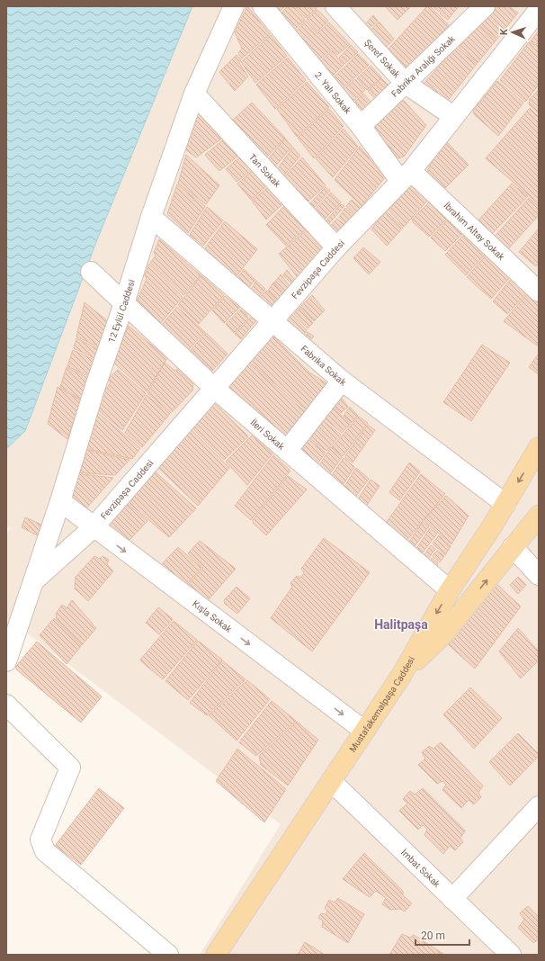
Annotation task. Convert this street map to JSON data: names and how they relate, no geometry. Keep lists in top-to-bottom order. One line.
{"streets":{"main road":["Mustafakemalpaşa Caddesi"],"street":["Şeref Sokak","Fabrika Aralığı Sokak","2. Yalı Sokak","Tan Sokak","İbrahim Altay Sokak","Fevzipaşa Caddesi","12 Eylül Caddesi","Fabrika Sokak","İleri Sokak","Kışla Sokak","İmbat Sokak"]},"crossings":[["Şeref Sokak","Fabrika Aralığı Sokak"],["Şeref Sokak","Fevzipaşa Caddesi"],["Fabrika Aralığı Sokak","2. Yalı Sokak"],["2. Yalı Sokak","İbrahim Altay Sokak"],["2. Yalı Sokak","Fevzipaşa Caddesi"],["Tan Sokak","Fevzipaşa Caddesi"],["Tan Sokak","12 Eylül Caddesi"],["İbrahim Altay Sokak","Fevzipaşa Caddesi"],["Fevzipaşa Caddesi","12 Eylül Caddesi"],["Fevzipaşa Caddesi","Fabrika Sokak"],["Fevzipaşa Caddesi","İleri Sokak"],["Fevzipaşa Caddesi","Kışla Sokak"],["12 Eylül Caddesi","Fabrika Sokak"],["12 Eylül Caddesi","İleri Sokak"],["12 Eylül Caddesi","Kışla Sokak"],["Fabrika Sokak","Mustafakemalpaşa Caddesi"],["İleri Sokak","Mustafakemalpaşa Caddesi"],["Kışla Sokak","Mustafakemalpaşa Caddesi"],["Mustafakemalpaşa Caddesi","İmbat Sokak"]],"one_way":["Kışla Sokak"],"districts":["Halitpaşa"],"scale_bar":"20 m","north":"left"}
